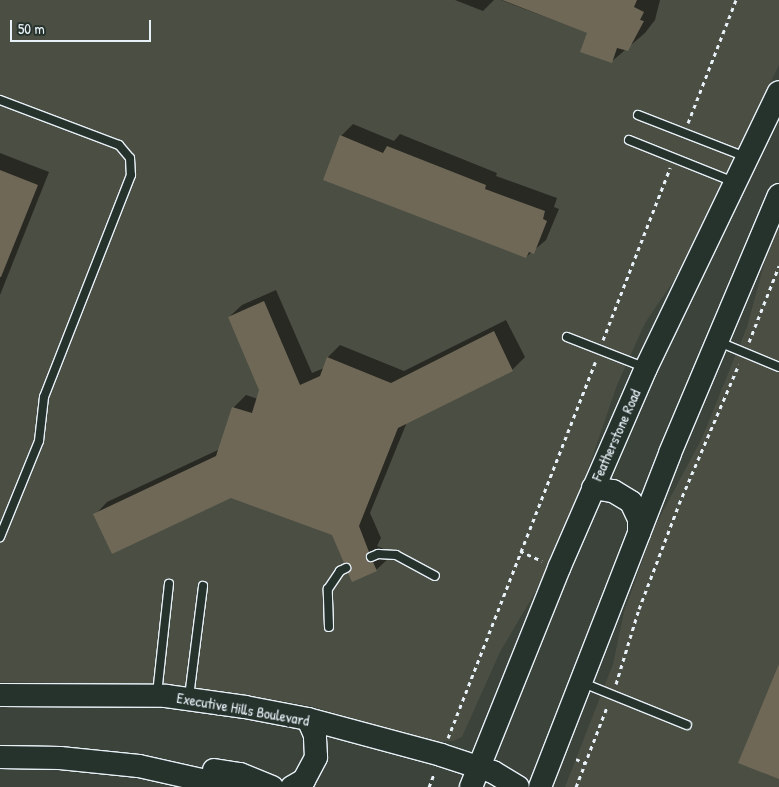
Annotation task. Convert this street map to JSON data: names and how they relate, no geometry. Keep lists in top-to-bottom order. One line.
{"streets":{"main road":["Featherstone Road","Executive Hills Boulevard"]},"crossings":[["Featherstone Road","Executive Hills Boulevard"]],"scale_bar":"50 m"}
